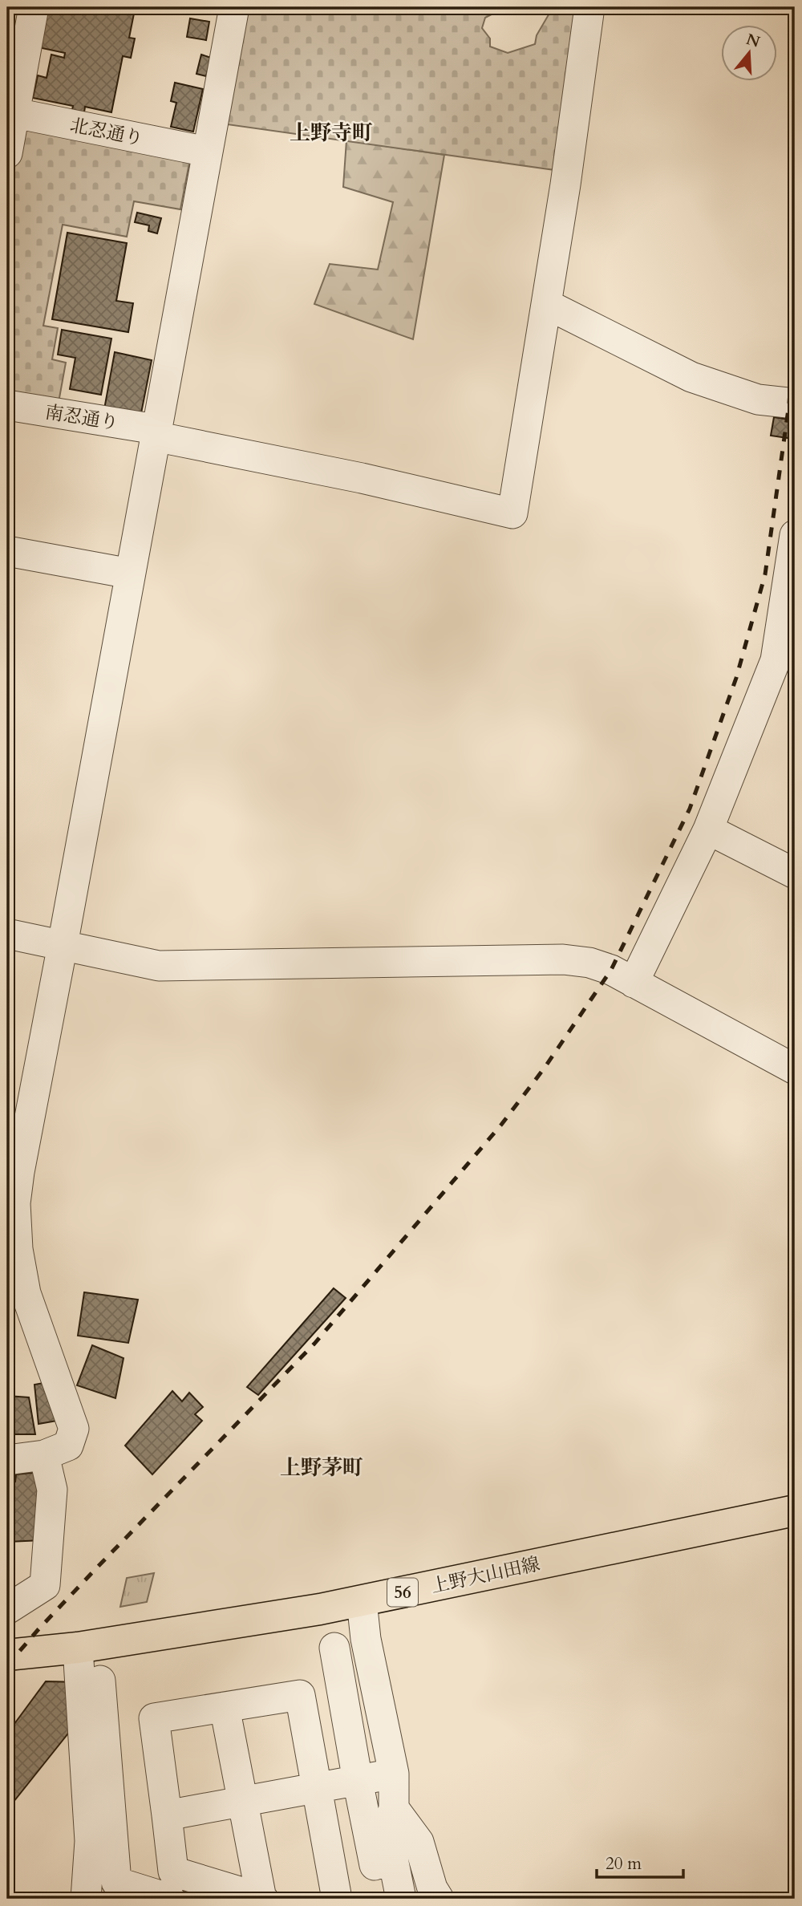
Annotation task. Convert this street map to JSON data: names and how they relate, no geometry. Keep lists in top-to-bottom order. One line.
{"streets":{"main road":["上野大山田線","56"],"street":["北忍通り","南忍通り"]},"districts":["上野寺町","上野茅町"],"scale_bar":"20 m","north":"top"}
